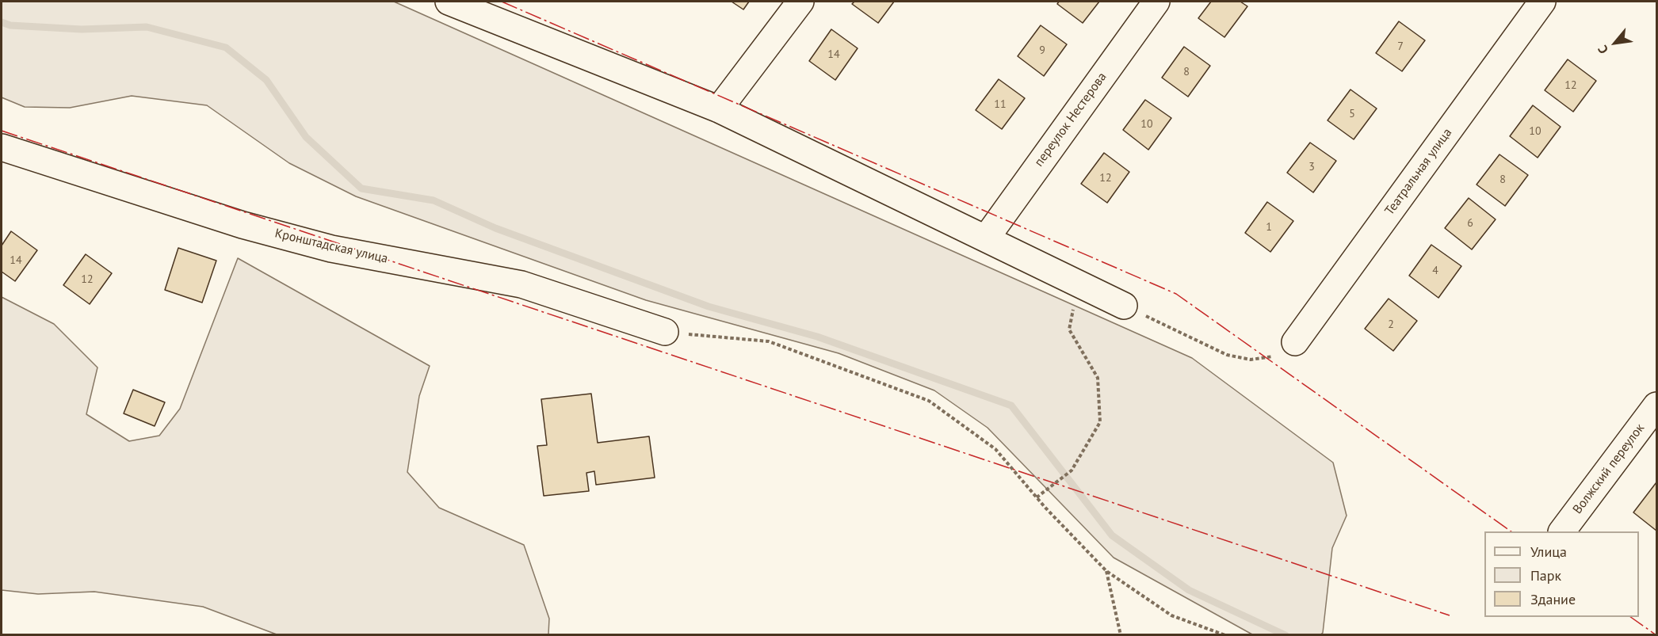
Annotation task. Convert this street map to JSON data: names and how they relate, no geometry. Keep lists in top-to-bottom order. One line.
{"streets":{"street":["переулок Нестерова","Театральная улица","Кронштадская улица","Волжский переулок"]},"house_numbers":["7","9","14","8","12","11","5","10","10","3","12","8","6","1","14","4","12","2"],"legend":["Улица","Парк","Здание"],"north":"bottom left"}
